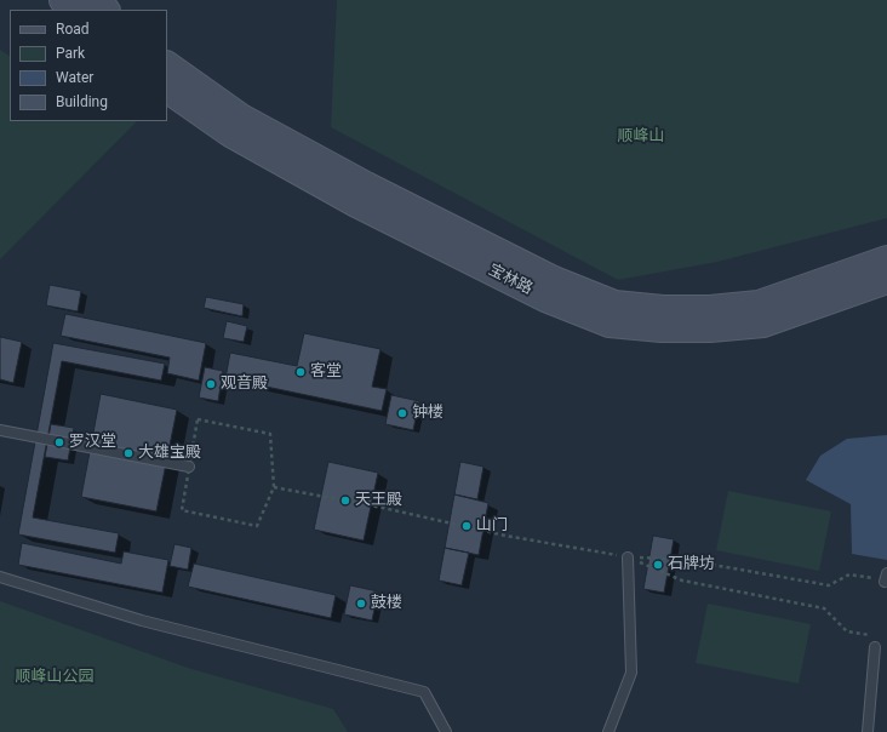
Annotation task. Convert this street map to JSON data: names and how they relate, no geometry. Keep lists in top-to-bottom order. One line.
{"streets":{"main road":["宝林路"]},"parks":["顺峰山","顺峰山公园"],"places":["客堂","观音殿","钟楼","罗汉堂","大雄宝殿","天王殿","山门","石牌坊","鼓楼"],"legend":["Road","Park","Water","Building"]}
